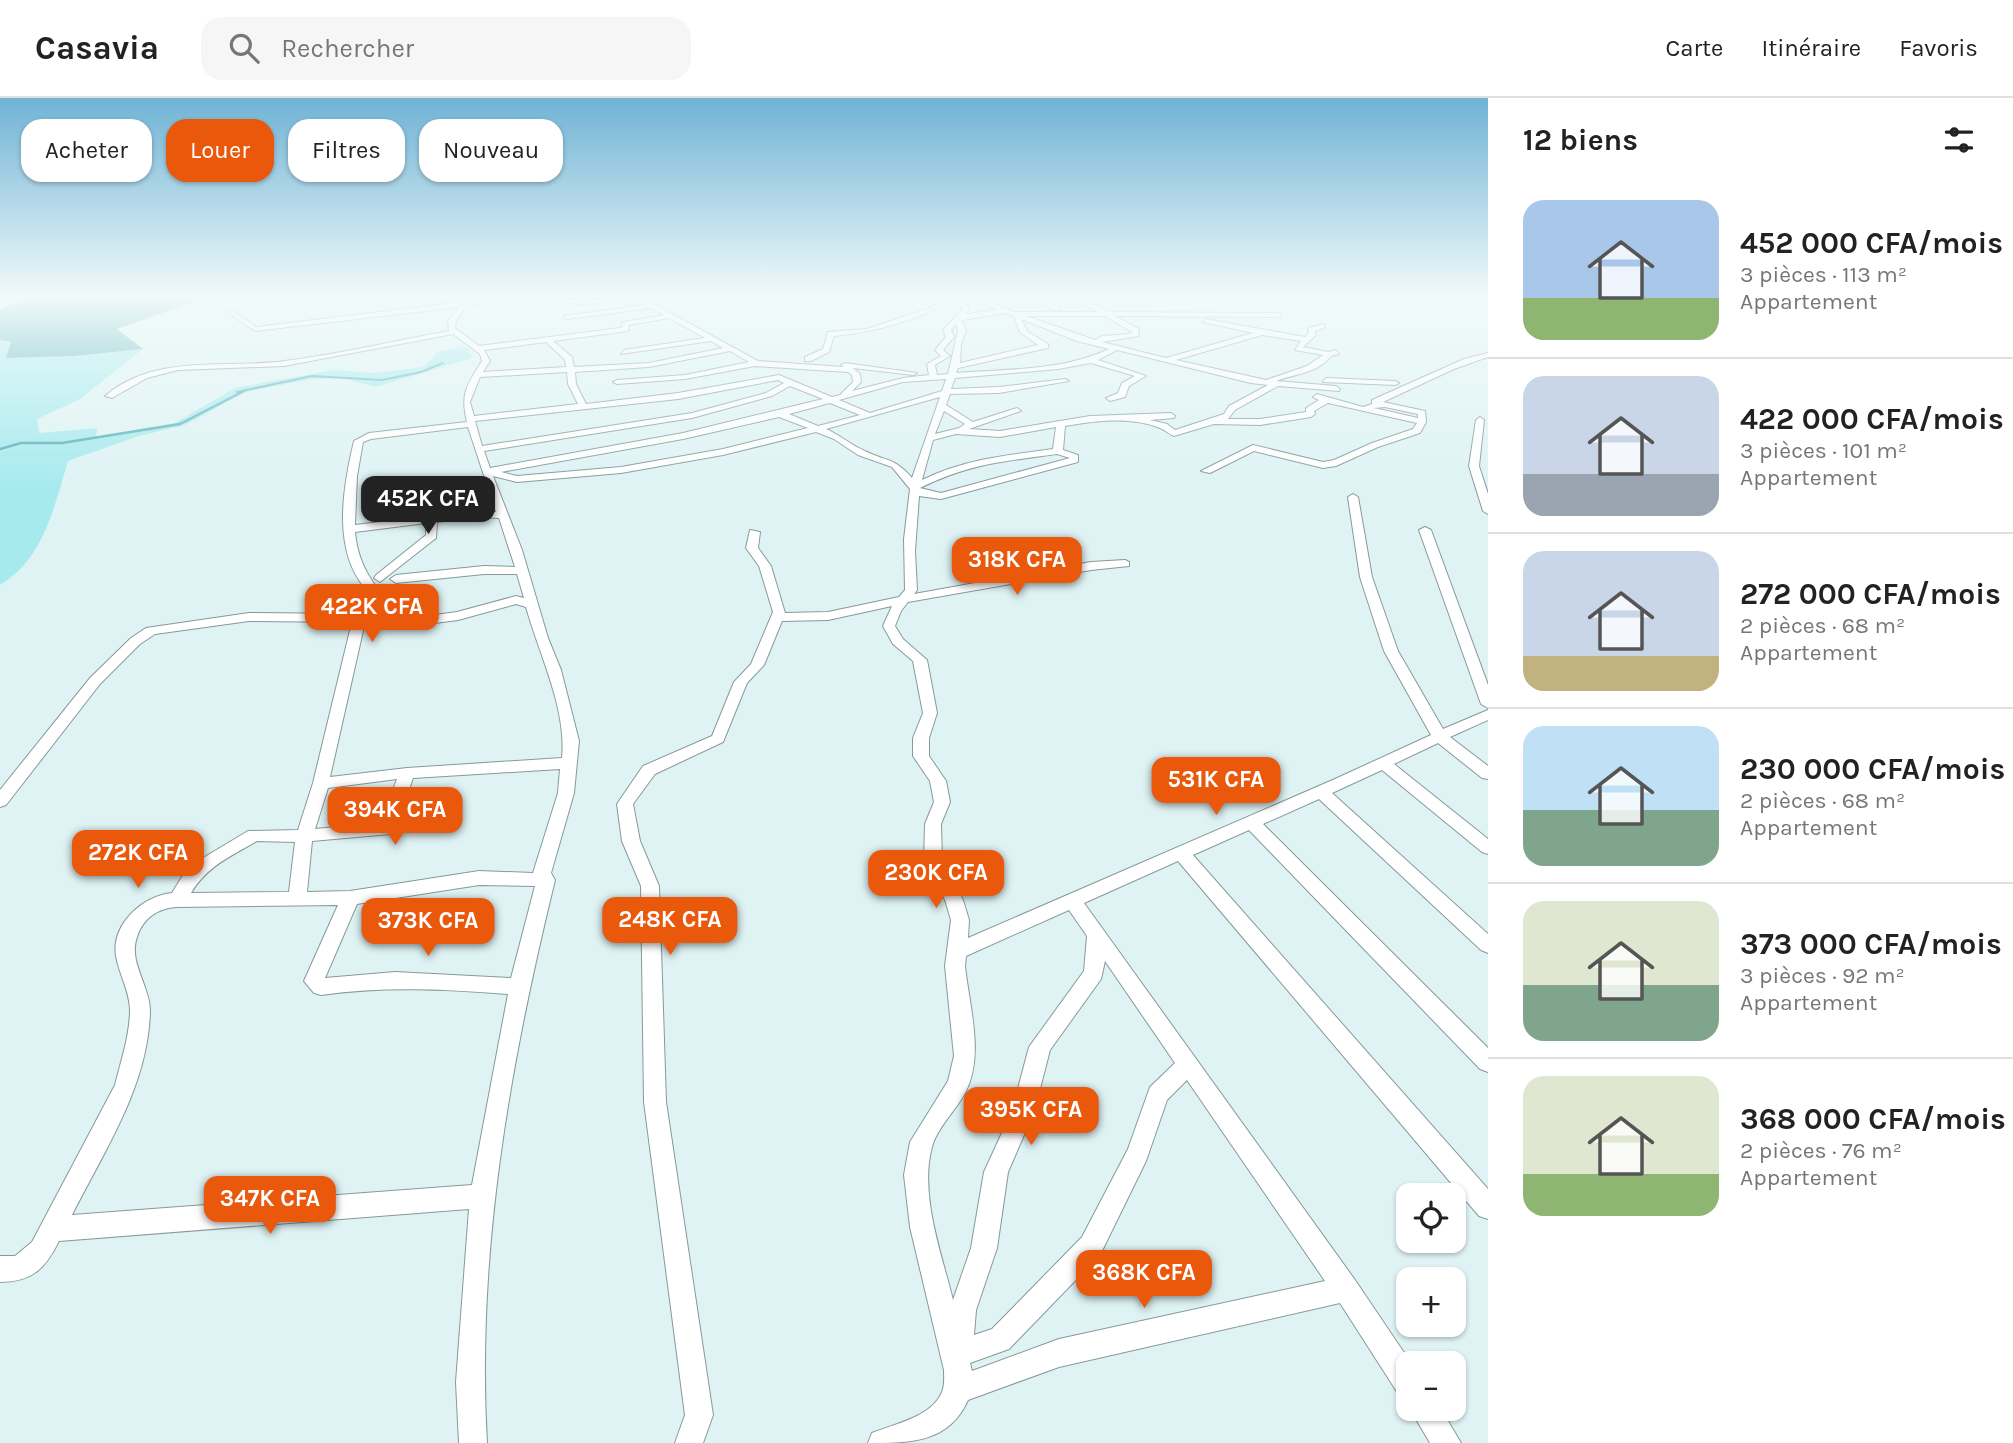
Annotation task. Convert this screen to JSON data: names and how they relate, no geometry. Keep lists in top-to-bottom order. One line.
{"page":{"header":"Casavia","search":"Rechercher","nav":["Carte","Itinéraire","Favoris"],"heading":"12 biens","chip":["Acheter","Louer","Filtres","Nouveau"],"list":[{"name":"452 000 CFA/mois","note":"3 pièces · 113 m² · Appartement"},{"name":"422 000 CFA/mois","note":"3 pièces · 101 m² · Appartement"},{"name":"272 000 CFA/mois","note":"2 pièces · 68 m² · Appartement"},{"name":"230 000 CFA/mois","note":"2 pièces · 68 m² · Appartement"},{"name":"373 000 CFA/mois","note":"3 pièces · 92 m² · Appartement"},{"name":"368 000 CFA/mois","note":"2 pièces · 76 m² · Appartement"}],"price":["452K CFA","318K CFA","422K CFA","531K CFA","394K CFA","272K CFA","230K CFA","248K CFA","373K CFA","395K CFA","347K CFA","368K CFA"],"map_buttons":["+","−"]}}
